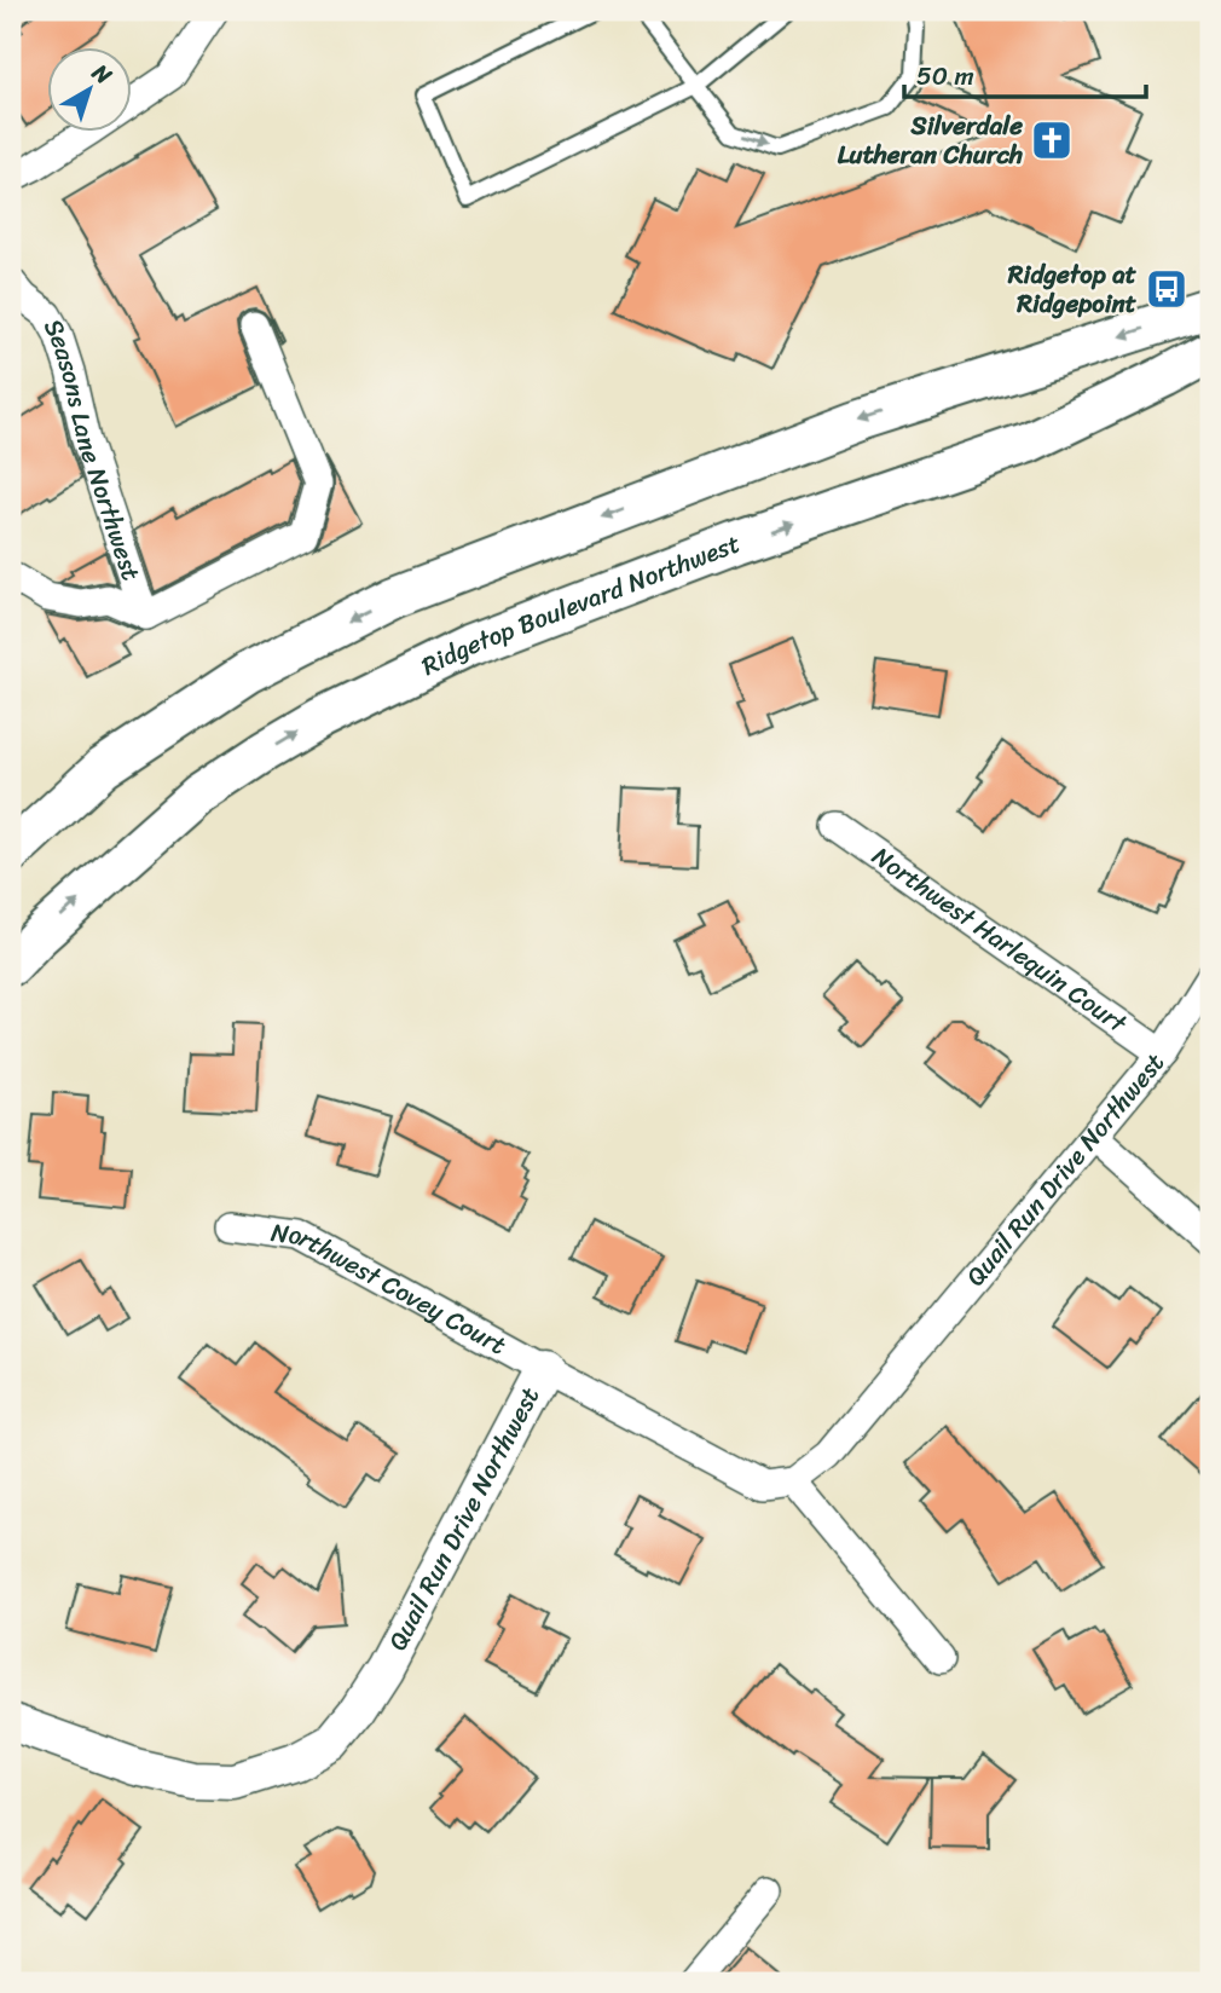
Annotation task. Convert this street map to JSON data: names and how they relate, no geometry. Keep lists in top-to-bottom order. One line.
{"streets":{"main road":["Ridgetop Boulevard Northwest"],"street":["Seasons Lane Northwest","Northwest Harlequin Court","Quail Run Drive Northwest","Northwest Covey Court"]},"crossings":[["Northwest Harlequin Court","Quail Run Drive Northwest"],["Quail Run Drive Northwest","Northwest Covey Court"]],"places":{"church":["Silverdale Lutheran Church"],"bus stop":["Ridgetop at Ridgepoint"]},"scale_bar":"50 m","north":"top right"}
